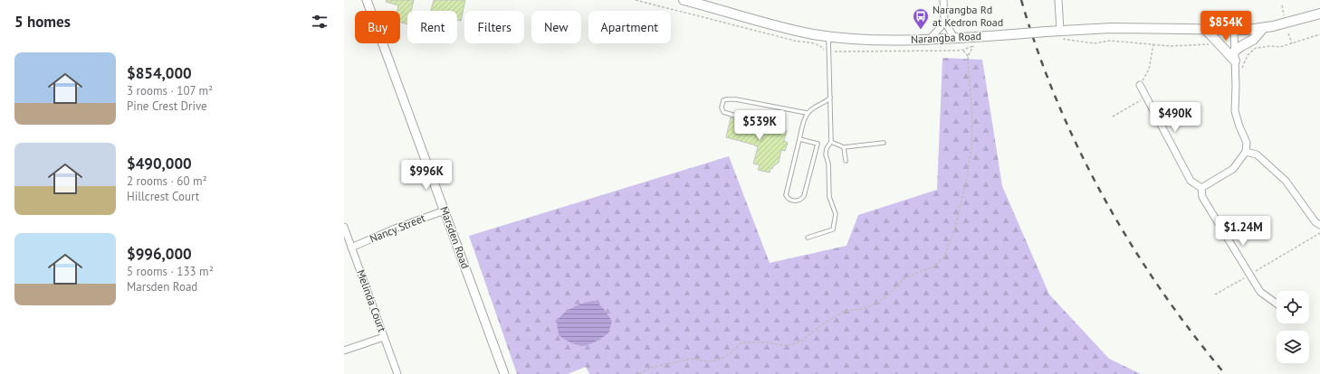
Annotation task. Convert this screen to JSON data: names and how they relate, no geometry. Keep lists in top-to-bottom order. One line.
{"streets":{"main road":["Narangba Road"],"street":["Nancy Street","Marsden Road","Melinda Court"]},"crossings":[["Nancy Street","Marsden Road"],["Nancy Street","Melinda Court"]],"places":{"bus stop":["Narangba Rd at Kedron Road"]},"page":{"heading":"5 homes","price":["$854K","$490K","$539K","$996K","$1.24M"],"chip":["Buy","Rent","Filters","New","Apartment"],"list":[{"name":"$854,000","note":"3 rooms · 107 m² · Pine Crest Drive"},{"name":"$490,000","note":"2 rooms · 60 m² · Hillcrest Court"},{"name":"$996,000","note":"5 rooms · 133 m² · Marsden Road"}]}}
